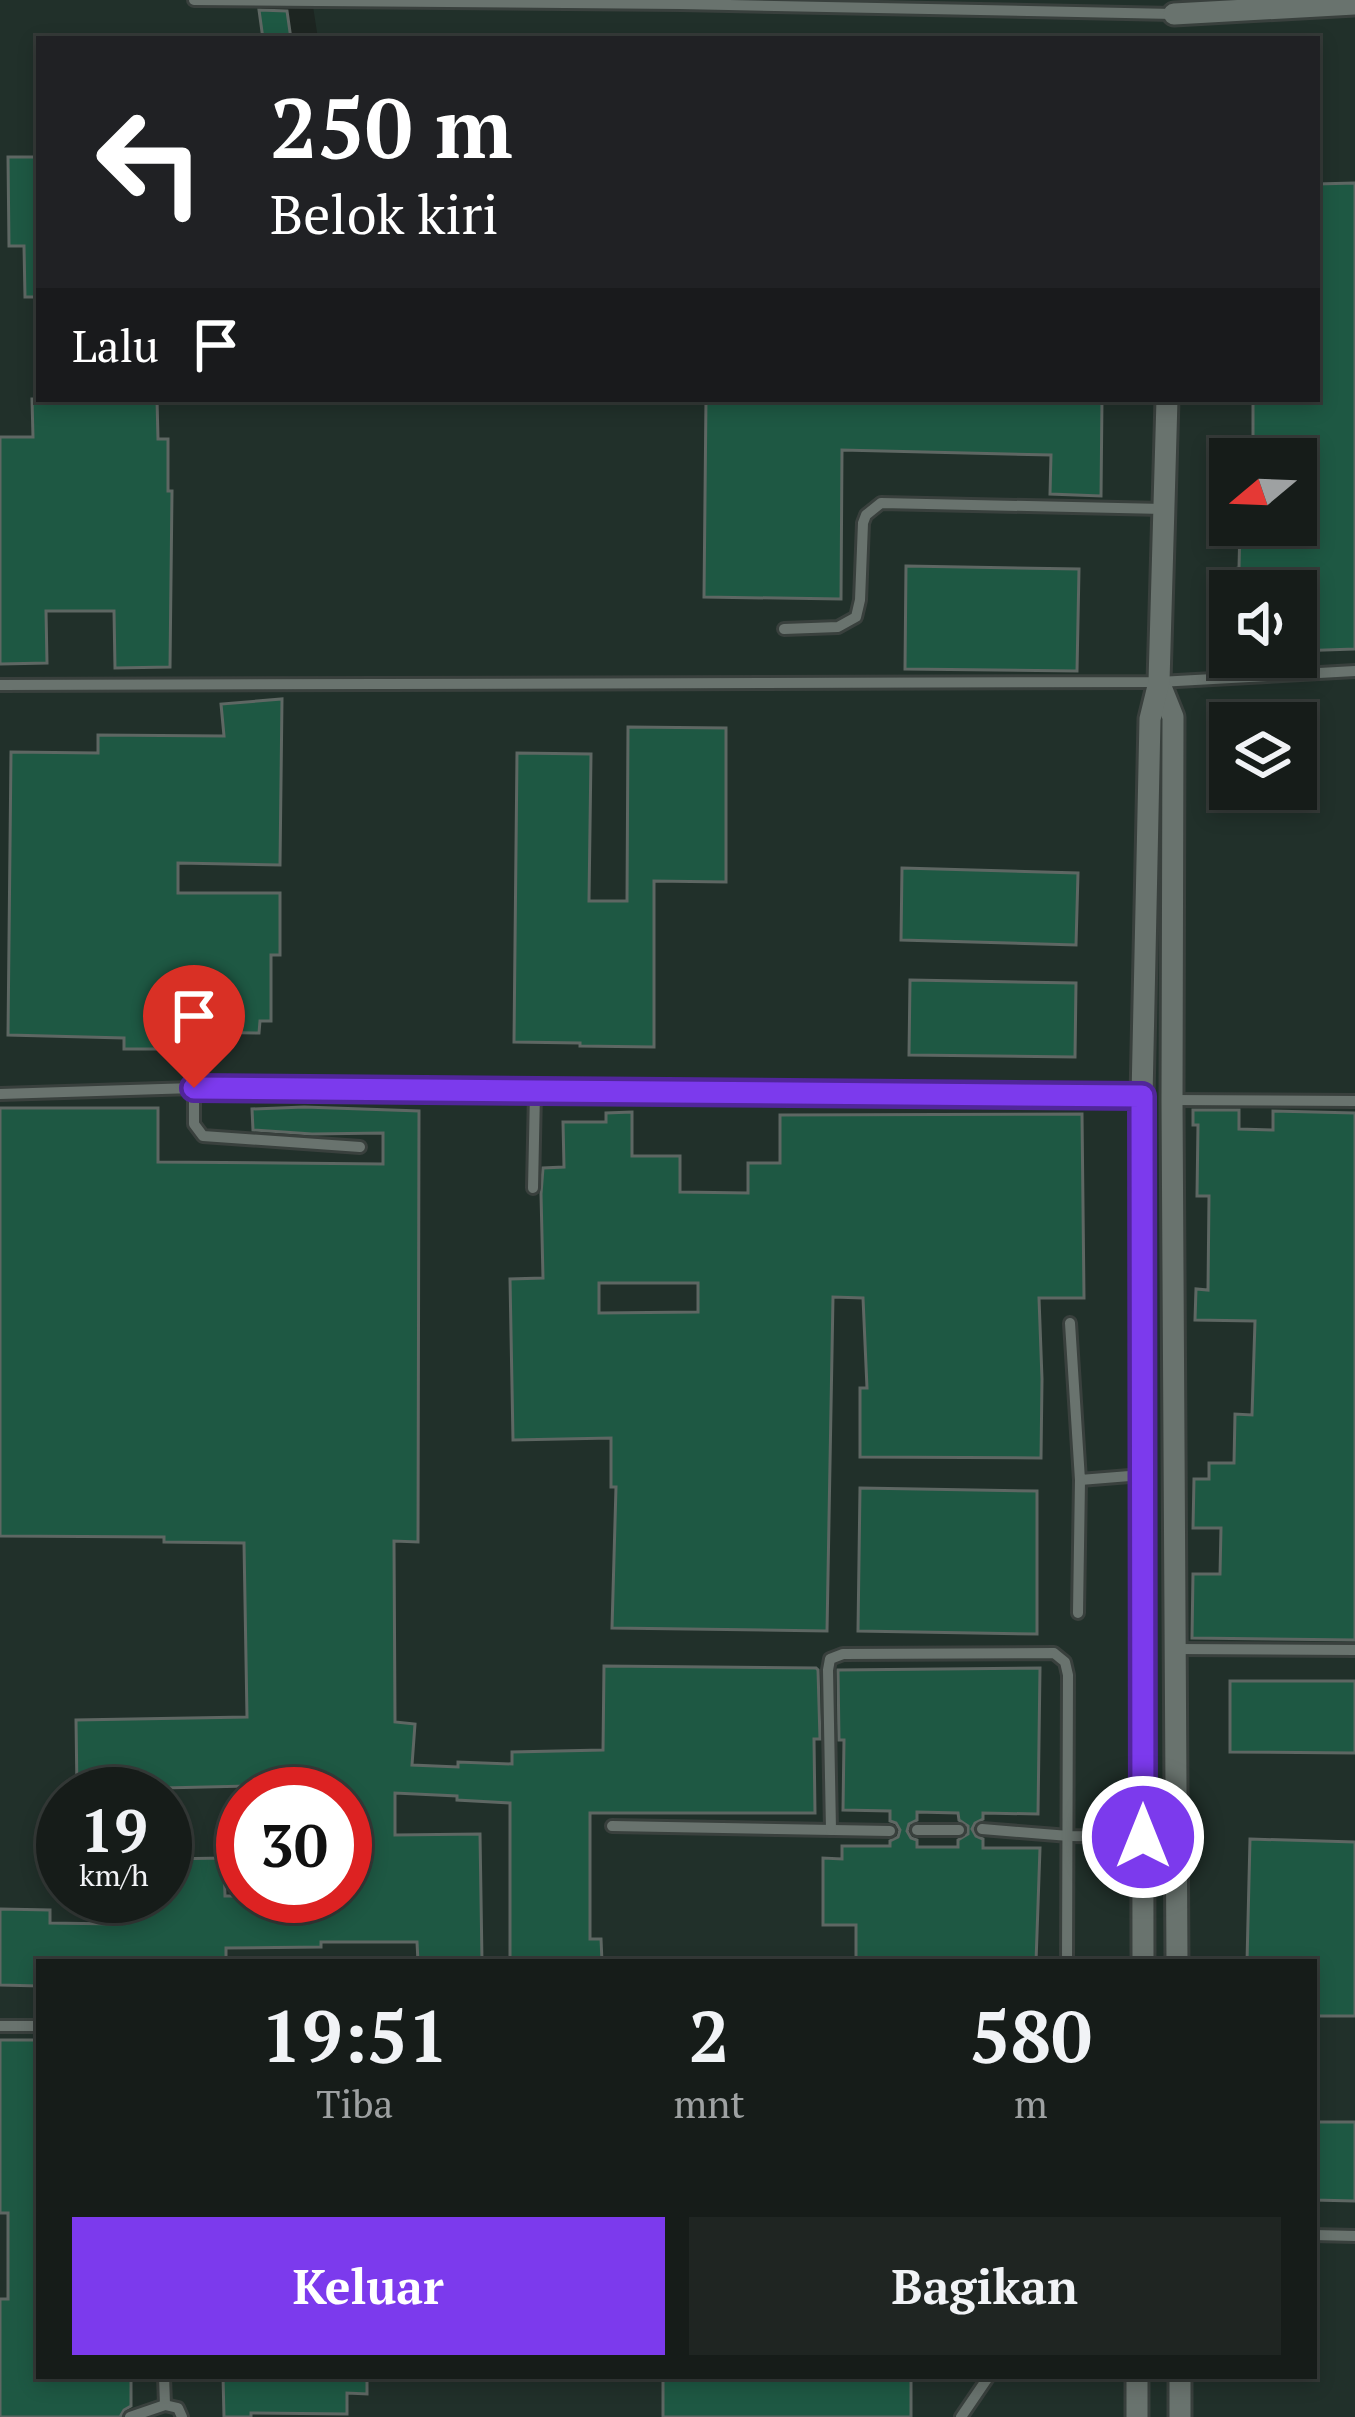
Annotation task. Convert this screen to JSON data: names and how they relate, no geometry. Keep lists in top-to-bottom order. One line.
{"north":"left","page":{"turn":["250 m","Belok kiri"],"then":"Lalu","speed":"19 km/h","limit":"30","eta":["19:51","Tiba","2","mnt","580","m"],"buttons":["Keluar","Bagikan"]}}
